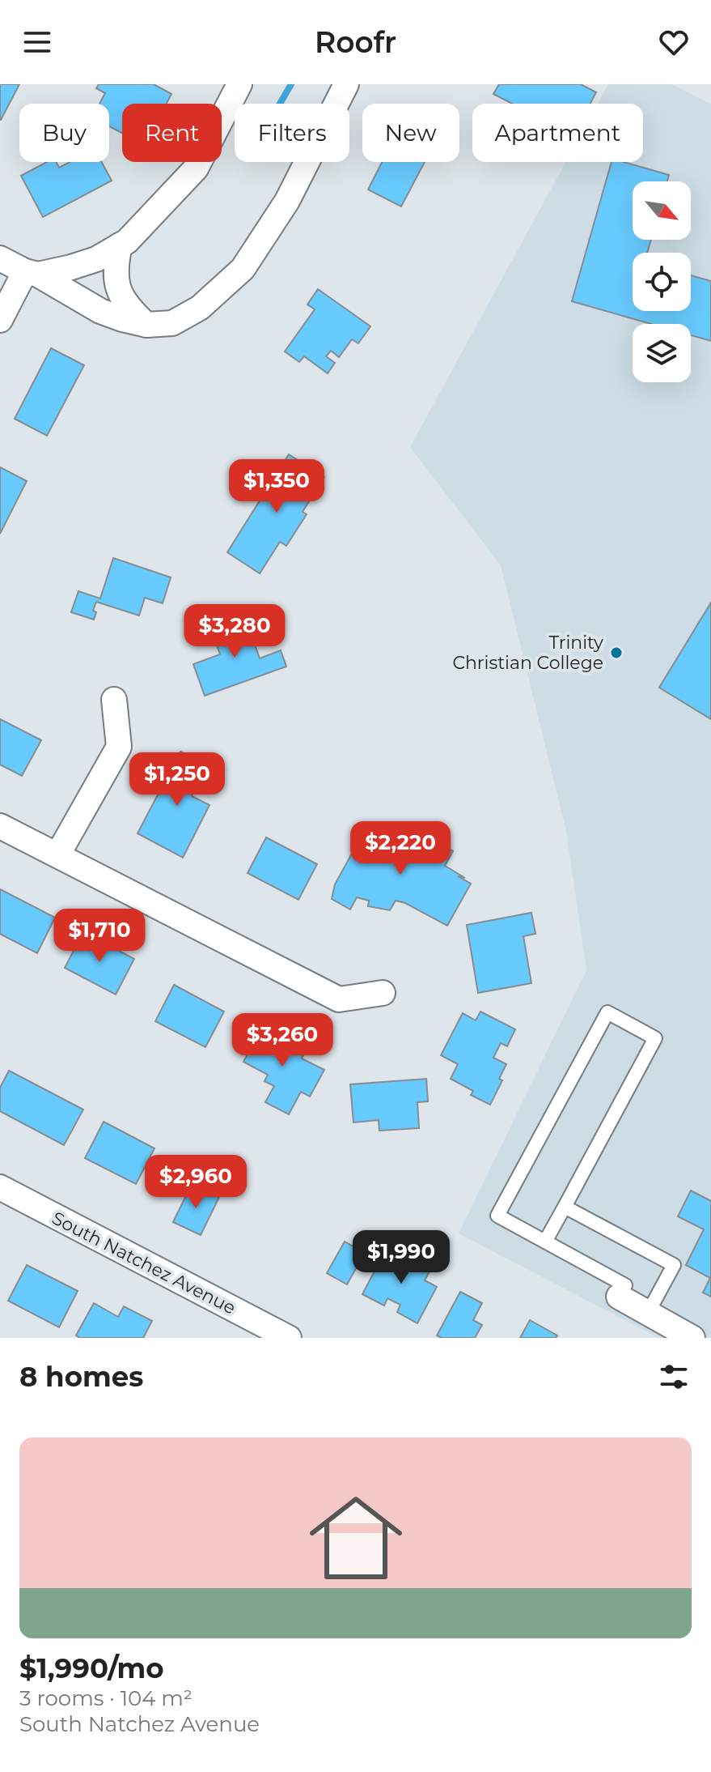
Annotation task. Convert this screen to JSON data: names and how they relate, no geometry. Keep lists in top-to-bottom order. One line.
{"streets":{"street":["South Natchez Avenue"]},"places":["Trinity Christian College"],"north":"bottom right","page":{"header":"Roofr","chip":["Buy","Rent","Filters","New","Apartment"],"price":["$1,350","$3,280","$1,250","$2,220","$1,710","$3,260","$2,960","$1,990"],"heading":"8 homes","list":[{"name":"$1,990/mo","note":"3 rooms · 104 m² · South Natchez Avenue"}]}}
